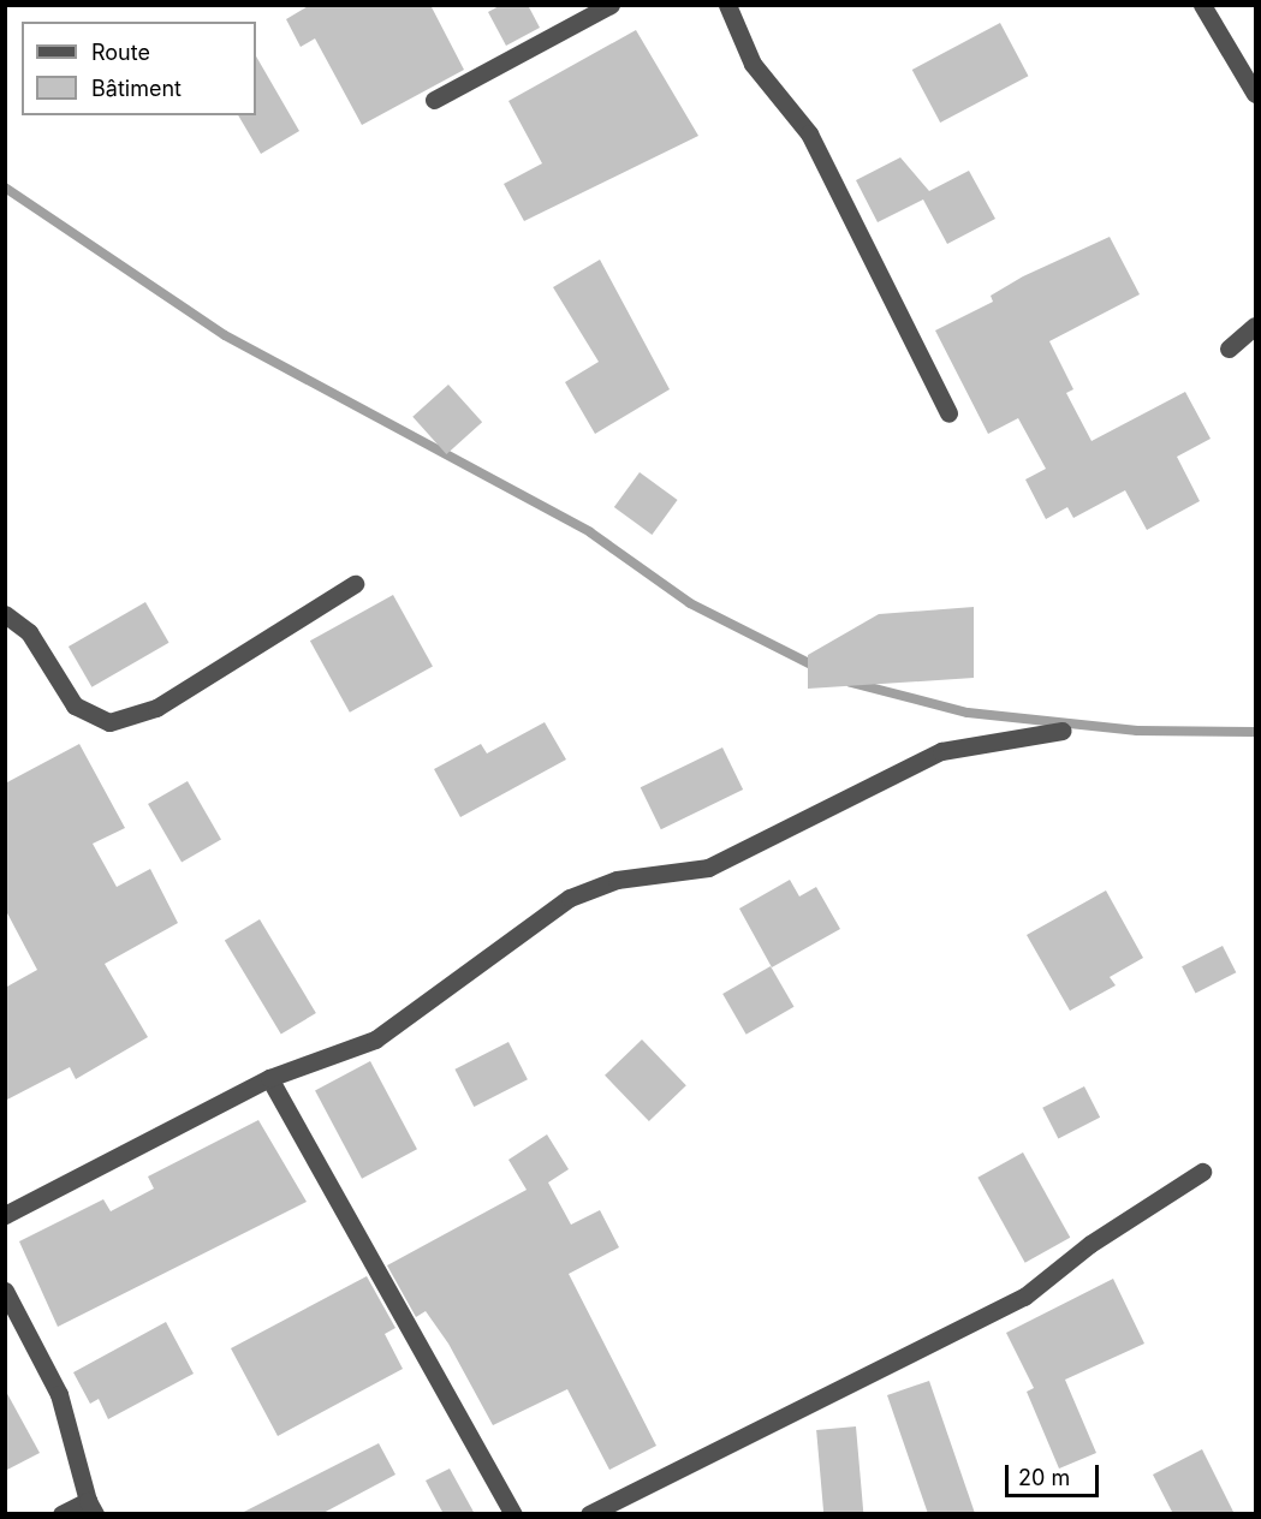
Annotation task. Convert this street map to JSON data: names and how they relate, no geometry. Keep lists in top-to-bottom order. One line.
{"legend":["Route","Bâtiment"],"scale_bar":"20 m"}
